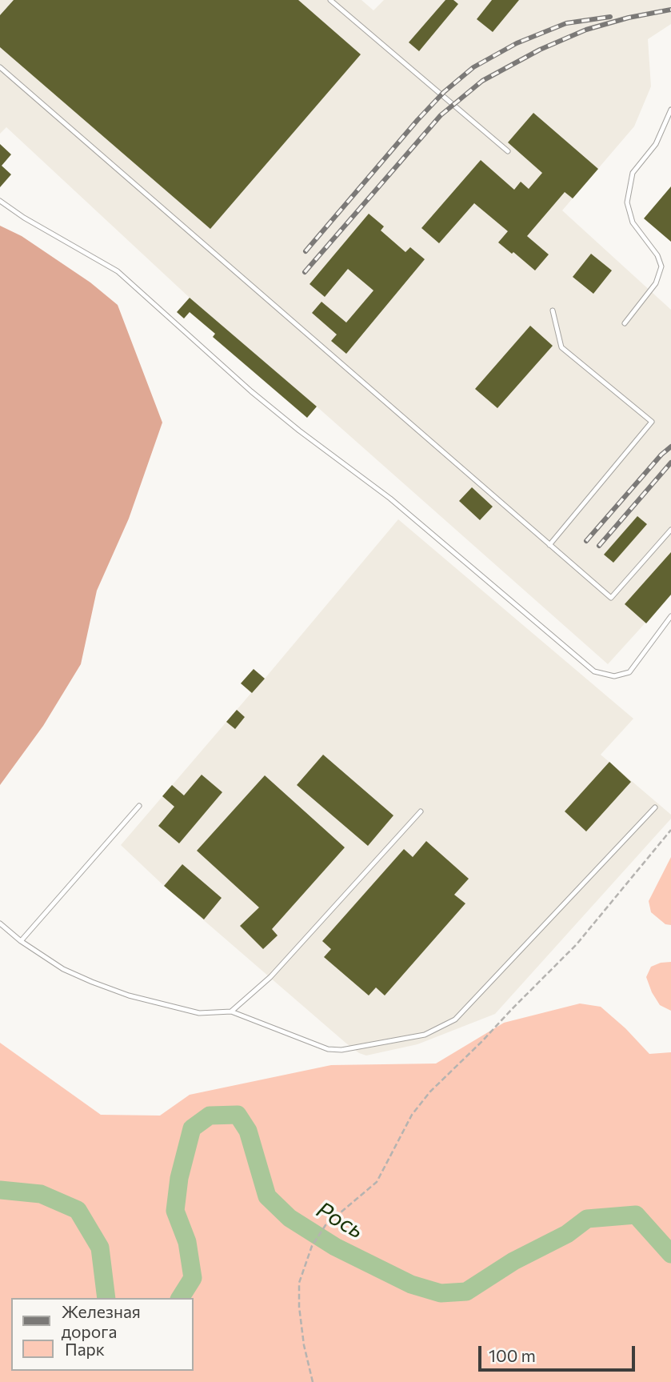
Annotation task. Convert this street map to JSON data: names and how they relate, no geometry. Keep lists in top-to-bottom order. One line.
{"water":["Рось"],"legend":["Железная дорога","Парк"],"scale_bar":"100 m"}
